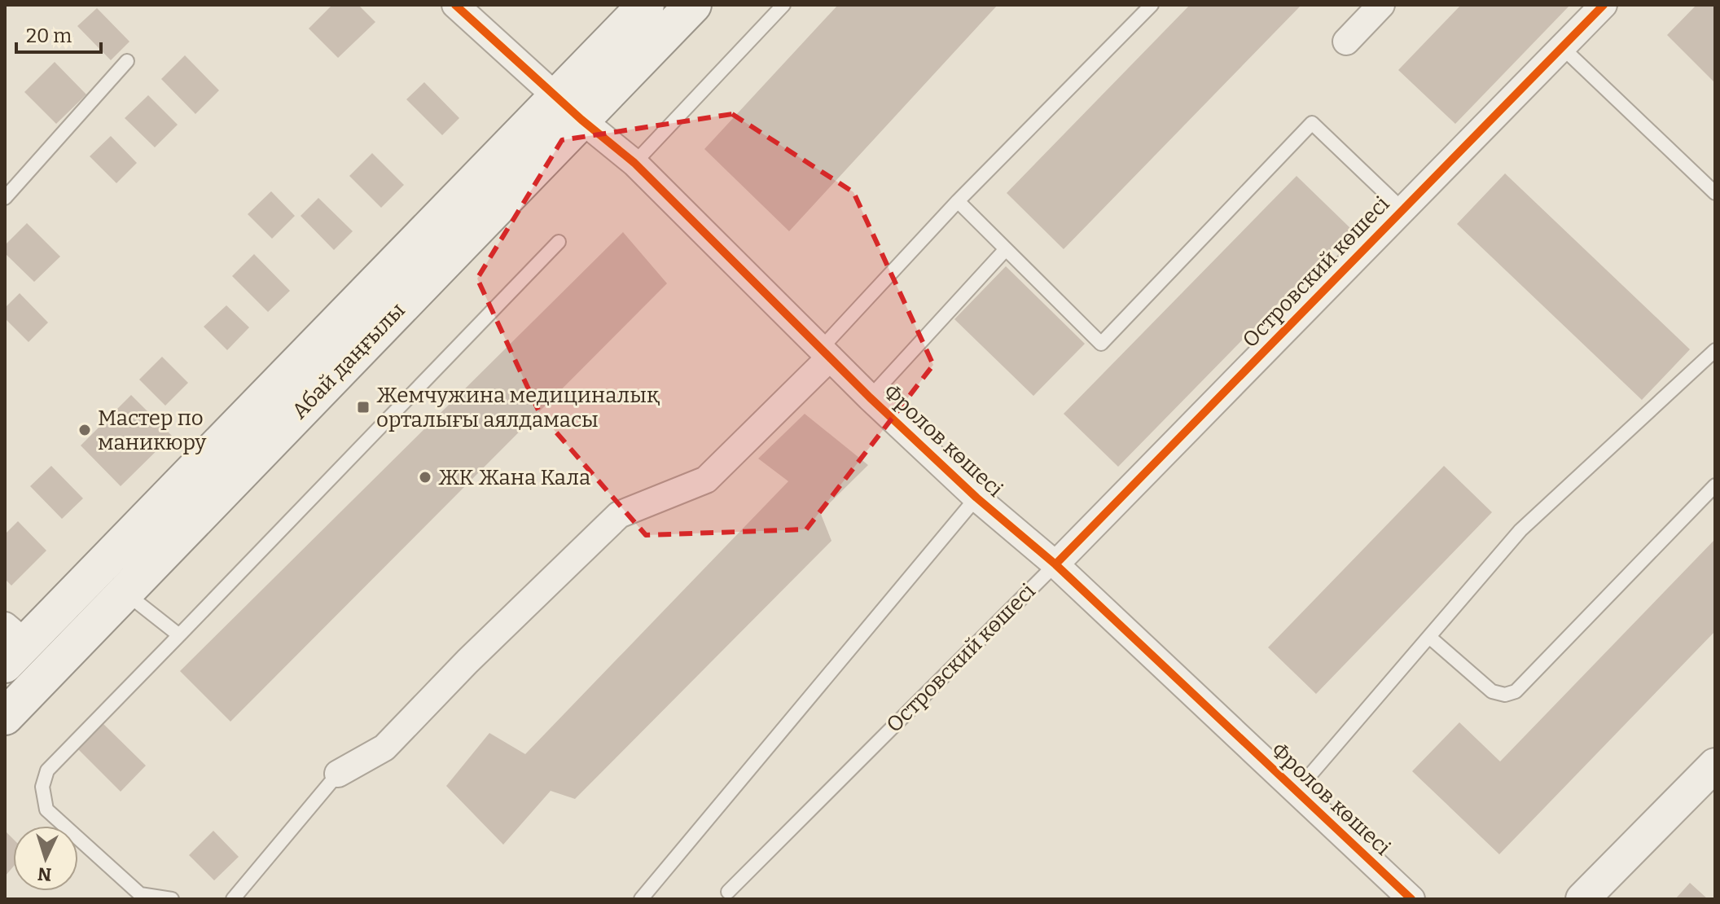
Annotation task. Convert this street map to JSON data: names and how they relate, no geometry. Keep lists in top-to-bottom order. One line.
{"streets":{"main road":["Абай даңғылы"],"street":["Островский көшесі","Фролов көшесі"]},"crossings":[["Островский көшесі","Фролов көшесі"],["Абай даңғылы","Фролов көшесі"]],"places":{"transit":["Жемчужина медициналық орталығы аялдамасы"],"other":["Мастер по маникюру","ЖК Жана Кала"]},"scale_bar":"20 m","north":"bottom"}
